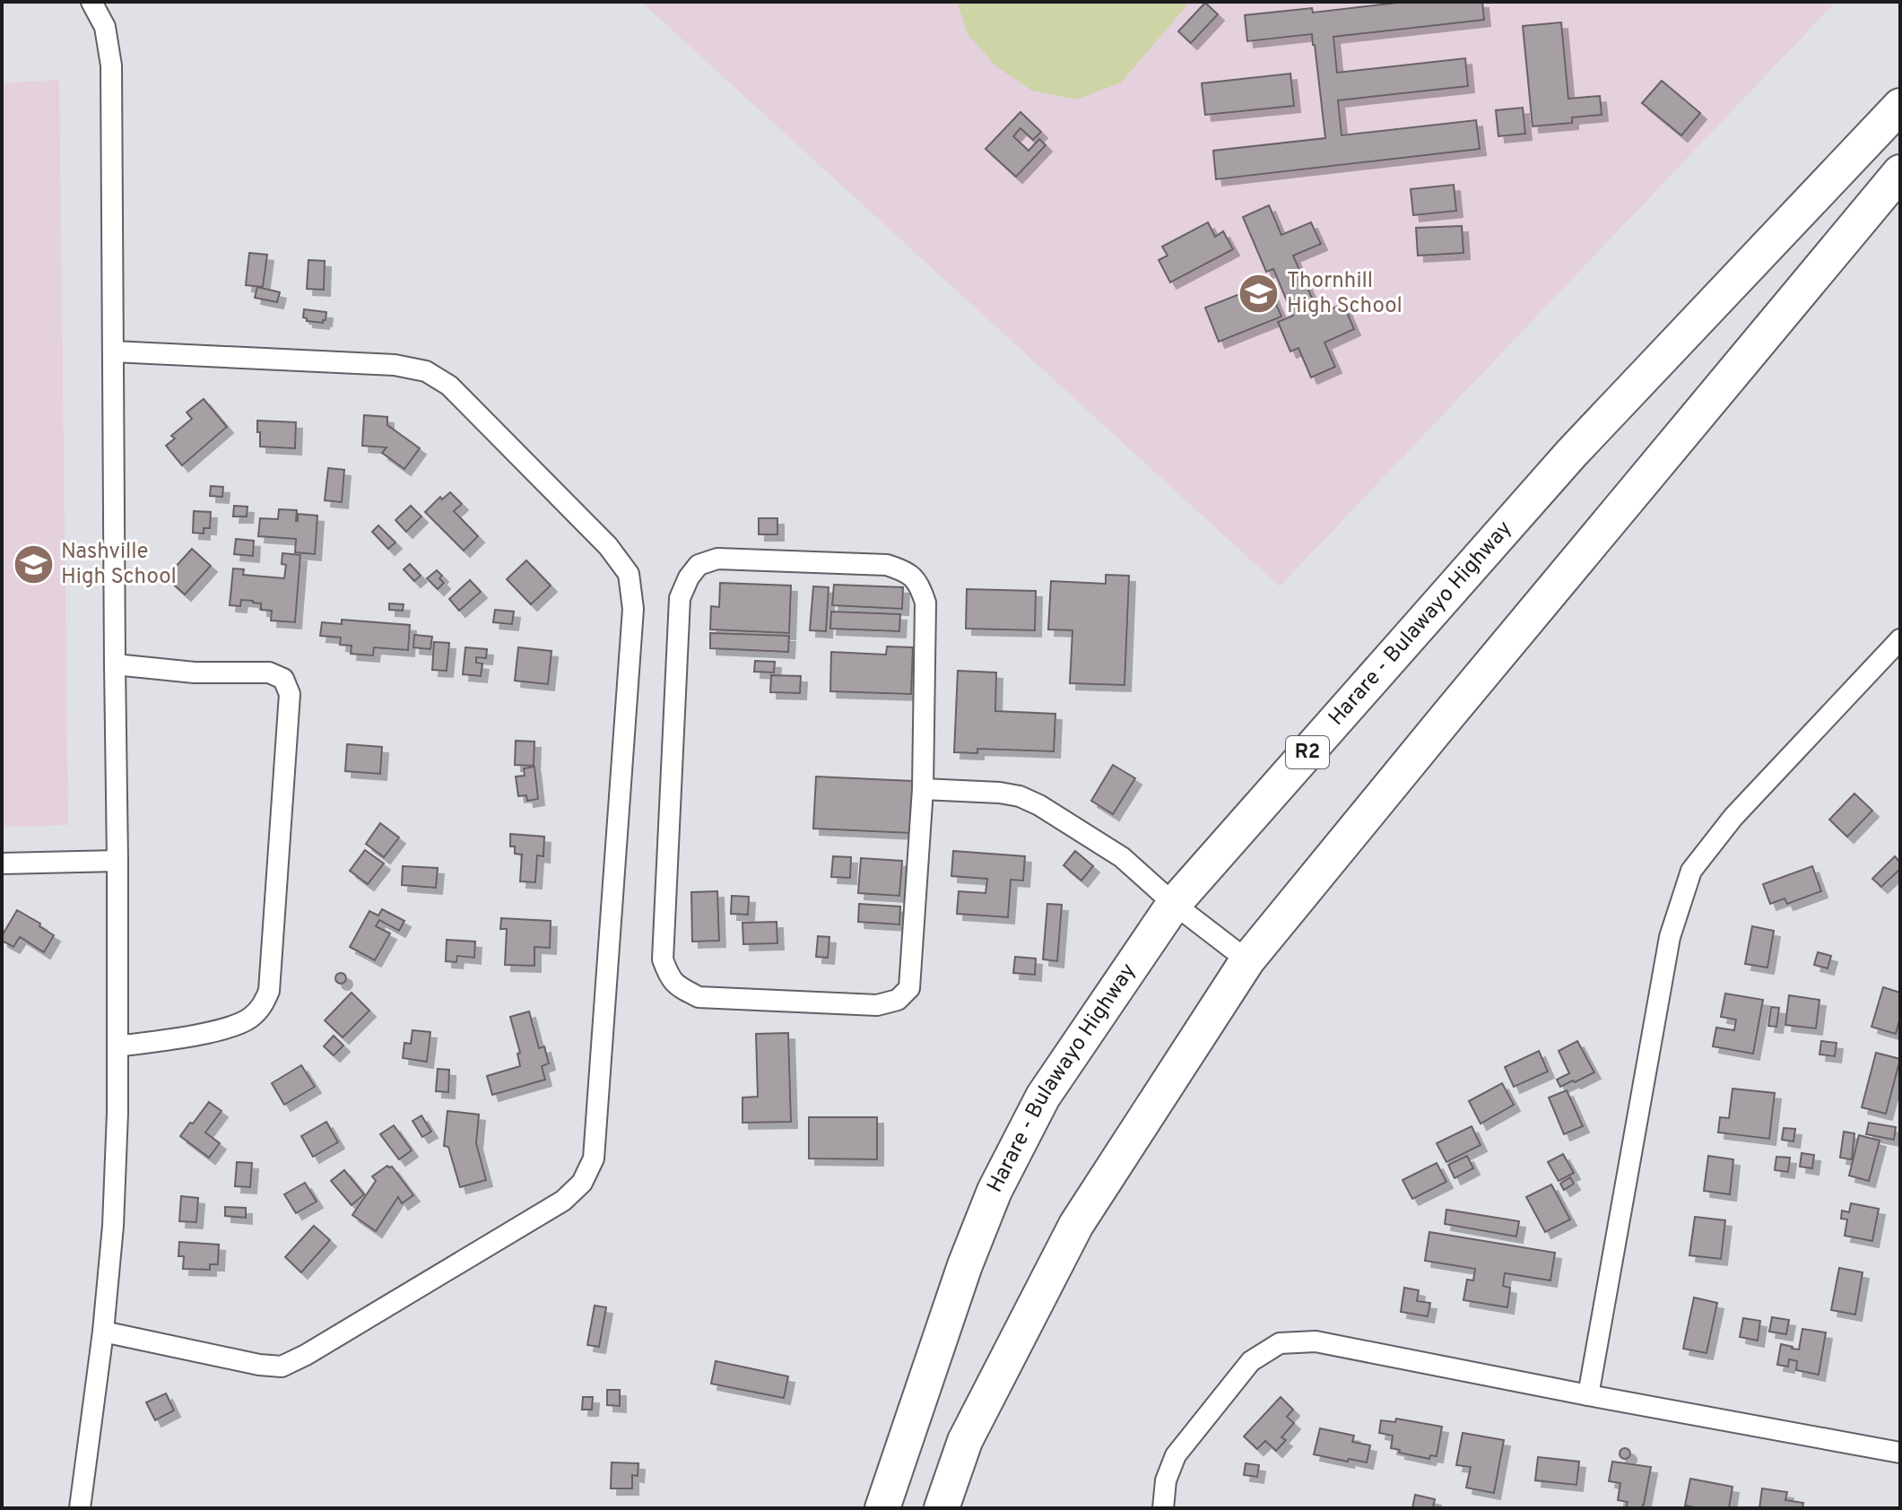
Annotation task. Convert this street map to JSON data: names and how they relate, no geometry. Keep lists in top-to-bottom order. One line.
{"streets":{"highway":["Harare - Bulawayo Highway","R2"]},"places":{"school or university":["Thornhill High School","Nashville High School"]}}
